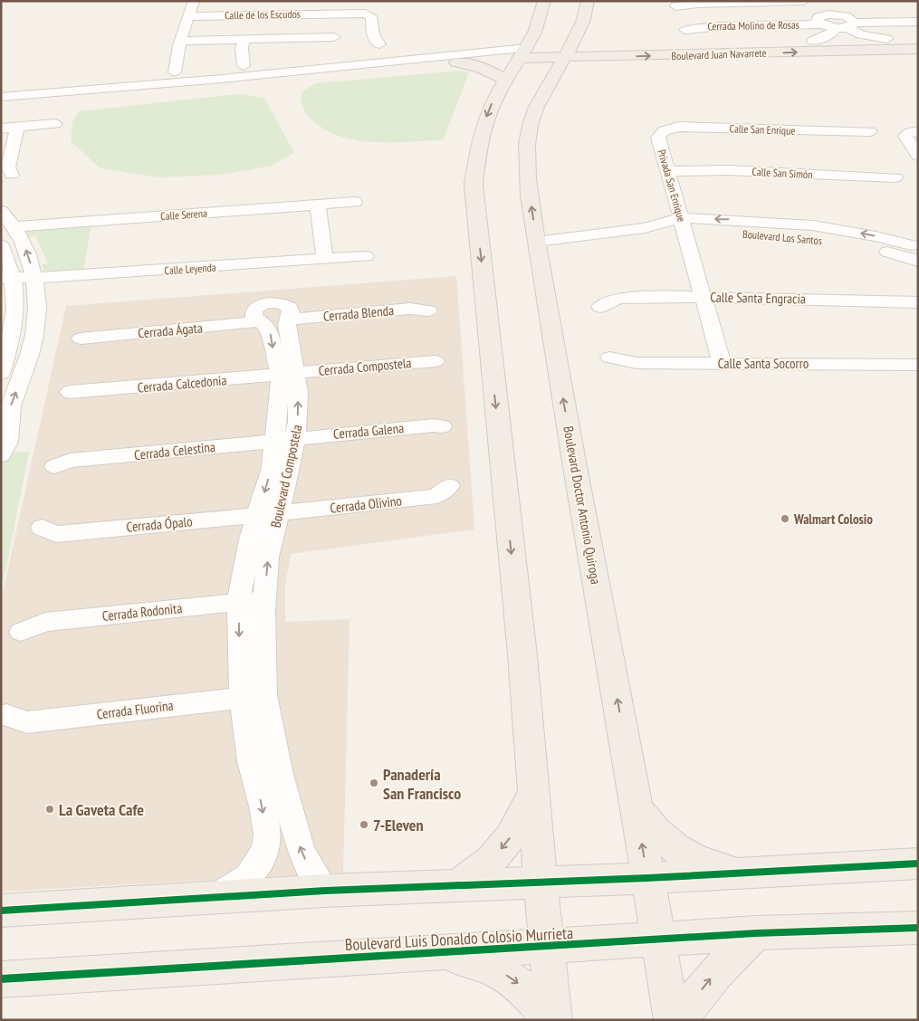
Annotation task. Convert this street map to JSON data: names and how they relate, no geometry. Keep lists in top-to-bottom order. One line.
{"streets":{"main road":["Boulevard Juan Navarrete","Boulevard Doctor Antonio Quiroga","Boulevard Luis Donaldo Colosio Murrieta"],"street":["Calle de los Escudos","Cerrada Molino de Rosas","Calle San Enrique","Calle San Simón","Privada San Enrique","Calle Serena","Boulevard Los Santos","Calle Leyenda","Calle Santa Engracia","Cerrada Blenda","Cerrada Ágata","Calle Santa Socorro","Cerrada Compostela","Cerrada Calcedonia","Cerrada Galena","Cerrada Celestina","Boulevard Compostela","Cerrada Olivino","Cerrada Ópalo","Cerrada Rodonita","Cerrada Fluorina"]},"crossings":[["Boulevard Juan Navarrete","Boulevard Doctor Antonio Quiroga"],["Calle San Enrique","Privada San Enrique"],["Calle San Simón","Privada San Enrique"],["Privada San Enrique","Boulevard Los Santos"],["Privada San Enrique","Calle Santa Engracia"],["Privada San Enrique","Calle Santa Socorro"],["Boulevard Los Santos","Boulevard Doctor Antonio Quiroga"],["Cerrada Blenda","Boulevard Compostela"],["Cerrada Ágata","Boulevard Compostela"],["Cerrada Compostela","Cerrada Calcedonia"],["Cerrada Compostela","Boulevard Compostela"],["Cerrada Calcedonia","Boulevard Compostela"],["Cerrada Galena","Cerrada Celestina"],["Cerrada Galena","Boulevard Compostela"],["Cerrada Celestina","Boulevard Compostela"],["Boulevard Compostela","Cerrada Olivino"],["Boulevard Compostela","Cerrada Ópalo"],["Boulevard Compostela","Cerrada Rodonita"],["Boulevard Compostela","Cerrada Fluorina"],["Cerrada Olivino","Cerrada Ópalo"],["Boulevard Doctor Antonio Quiroga","Boulevard Luis Donaldo Colosio Murrieta"]],"places":["Walmart Colosio","Panadería San Francisco","La Gaveta Cafe","7-Eleven"]}
